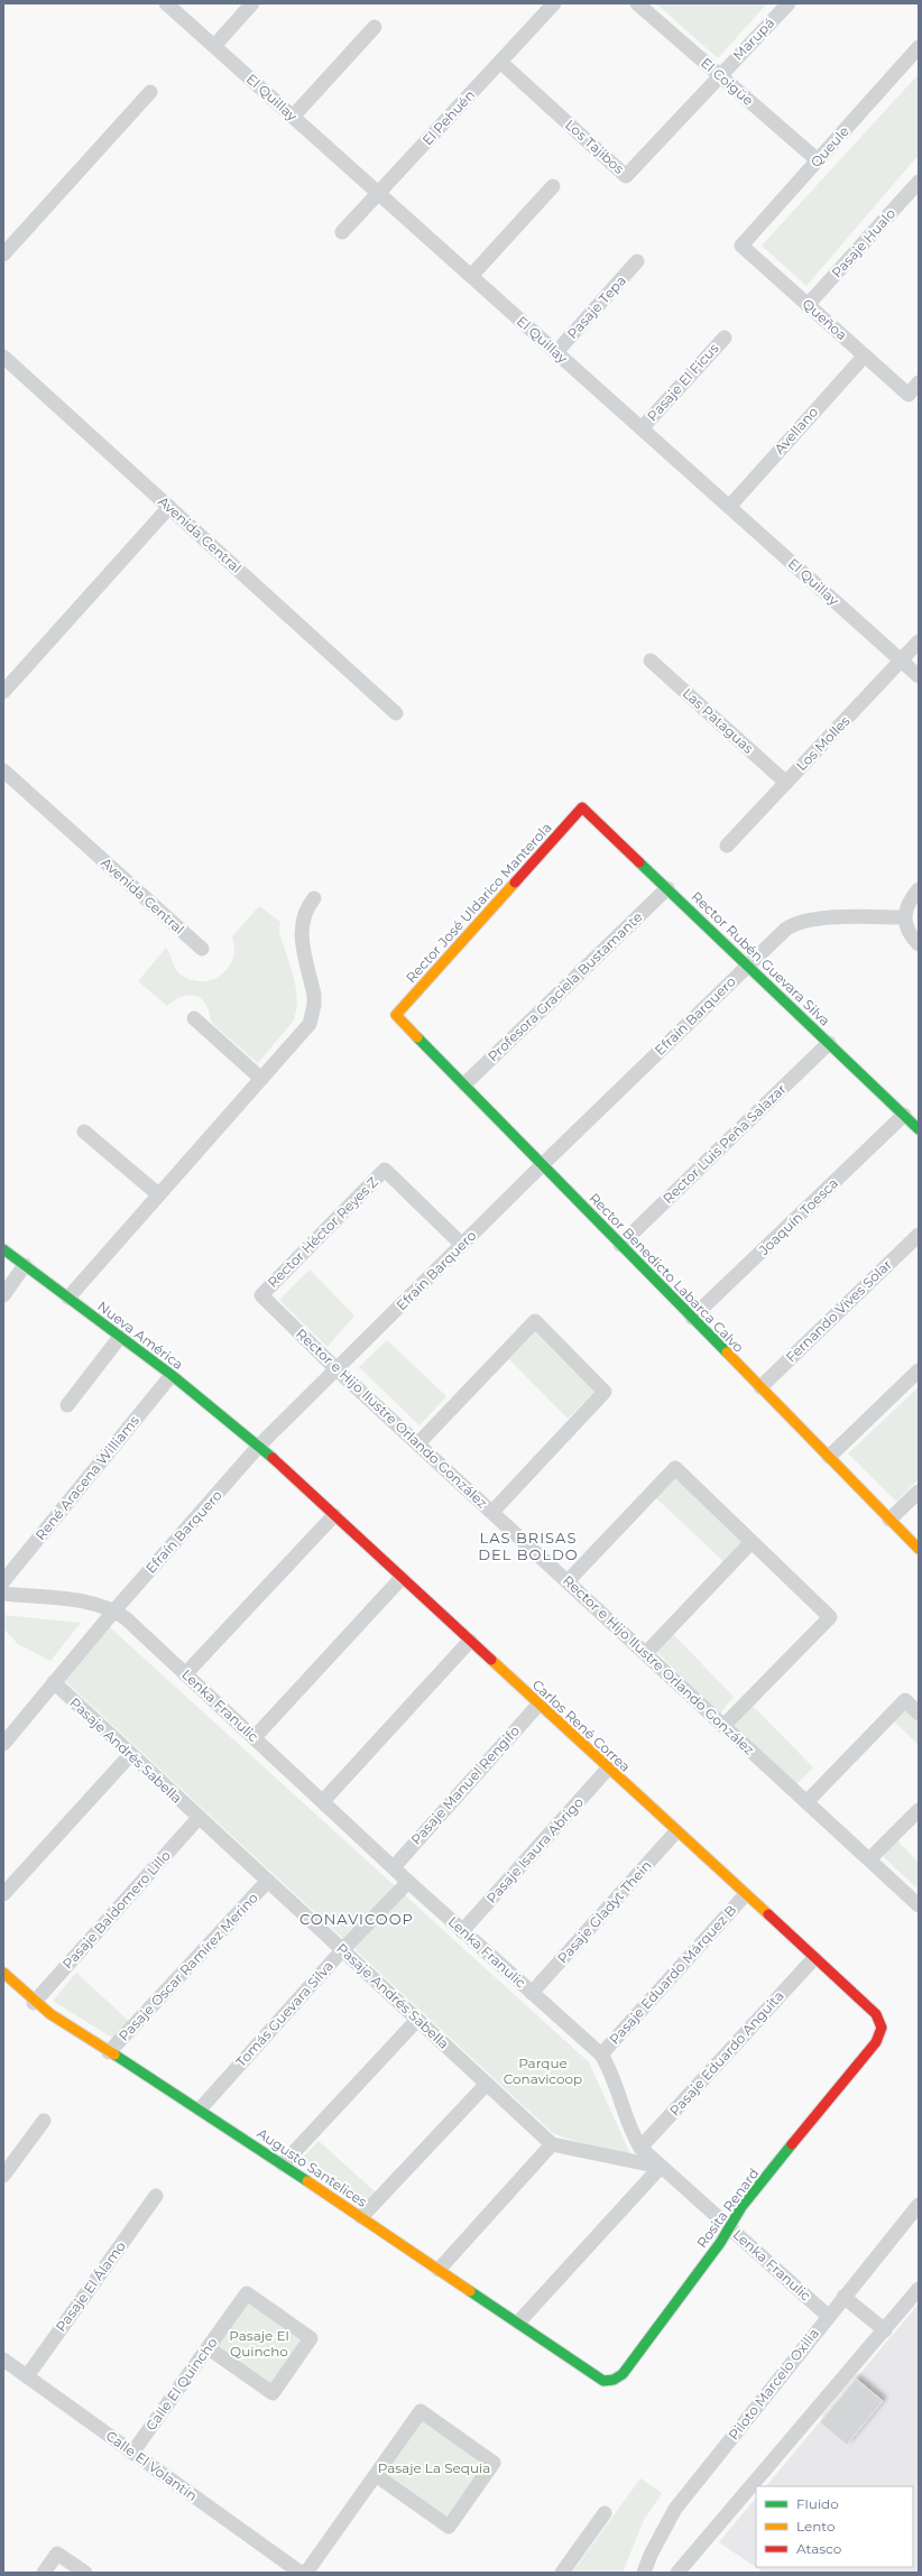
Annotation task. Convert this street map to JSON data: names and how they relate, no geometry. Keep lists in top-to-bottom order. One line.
{"streets":{"street":["Marupá","El Coigüe","El Quillay","El Pehuén","Los Tajibos","Queule","Pasaje Hualo","Pasaje Tepa","Queñoa","Pasaje El Ficus","Avellano","Avenida Central","Las Pataguas","Los Molles","Rector José Uldarico Manterola","Rector Rubén Guevara Silva","Profesora Graciela Bustamante","Efraín Barquero","Rector Luis Peña Salazar","Joaquín Toesca","Rector Héctor Reyes Z","Rector Benedicto Labarca Calvo","Fernando Vives Solar","Nueva América","Rector e Hijo Ilustre Orlando González","René Aracena Williams","Lenka Franulic","Carlos René Correa","Pasaje Andrés Sabella","Pasaje Manuel Rengifo","Pasaje Isaura Abrigo","Pasaje Baldomero Lillo","Pasaje Gladyt Thein","Pasaje Oscar Ramírez Merino","Pasaje Eduardo Márquez B","Tomás Guevara Silva","Pasaje Eduardo Anguita","Augusto Santelices","Rosita Renard","Pasaje El Álamo","Calle El Quincho","Piloto Marcelo Oxilia","Calle El Volantín"]},"crossings":[["Marupá","El Coigüe"],["Marupá","Los Tajibos"],["El Coigüe","Los Tajibos"],["El Coigüe","Queule"],["El Quillay","El Pehuén"],["El Quillay","Pasaje Tepa"],["El Quillay","Pasaje El Ficus"],["El Quillay","Avellano"],["El Quillay","Los Molles"],["El Pehuén","Los Tajibos"],["Queule","Queñoa"],["Pasaje Hualo","Queñoa"],["Queñoa","Avellano"],["Las Pataguas","Los Molles"],["Rector José Uldarico Manterola","Rector Rubén Guevara Silva"],["Rector José Uldarico Manterola","Rector Benedicto Labarca Calvo"],["Rector Rubén Guevara Silva","Profesora Graciela Bustamante"],["Rector Rubén Guevara Silva","Efraín Barquero"],["Rector Rubén Guevara Silva","Rector Luis Peña Salazar"],["Rector Rubén Guevara Silva","Joaquín Toesca"],["Profesora Graciela Bustamante","Rector Benedicto Labarca Calvo"],["Efraín Barquero","Rector Héctor Reyes Z"],["Efraín Barquero","Rector Benedicto Labarca Calvo"],["Efraín Barquero","Nueva América"],["Efraín Barquero","Rector e Hijo Ilustre Orlando González"],["Efraín Barquero","Lenka Franulic"],["Efraín Barquero","Carlos René Correa"],["Efraín Barquero","Pasaje Andrés Sabella"],["Rector Luis Peña Salazar","Rector Benedicto Labarca Calvo"],["Joaquín Toesca","Rector Benedicto Labarca Calvo"],["Rector Héctor Reyes Z","Rector e Hijo Ilustre Orlando González"],["Rector Benedicto Labarca Calvo","Fernando Vives Solar"],["Nueva América","René Aracena Williams"],["Nueva América","Carlos René Correa"],["Lenka Franulic","Pasaje Manuel Rengifo"],["Lenka Franulic","Pasaje Isaura Abrigo"],["Lenka Franulic","Pasaje Gladyt Thein"],["Lenka Franulic","Pasaje Eduardo Márquez B"],["Lenka Franulic","Tomás Guevara Silva"],["Lenka Franulic","Pasaje Eduardo Anguita"],["Lenka Franulic","Rosita Renard"],["Lenka Franulic","Piloto Marcelo Oxilia"],["Carlos René Correa","Pasaje Manuel Rengifo"],["Carlos René Correa","Pasaje Isaura Abrigo"],["Carlos René Correa","Pasaje Gladyt Thein"],["Carlos René Correa","Pasaje Eduardo Márquez B"],["Carlos René Correa","Pasaje Eduardo Anguita"],["Carlos René Correa","Rosita Renard"],["Pasaje Andrés Sabella","Pasaje Baldomero Lillo"],["Pasaje Andrés Sabella","Pasaje Oscar Ramírez Merino"],["Pasaje Andrés Sabella","Tomás Guevara Silva"],["Pasaje Baldomero Lillo","Augusto Santelices"],["Pasaje Oscar Ramírez Merino","Augusto Santelices"],["Tomás Guevara Silva","Augusto Santelices"],["Augusto Santelices","Rosita Renard"],["Pasaje El Álamo","Calle El Volantín"],["Calle El Quincho","Calle El Volantín"]],"districts":["LAS BRISAS DEL BOLDO","CONAVICOOP"],"parks":["Parque Conavicoop","Pasaje El Quincho","Pasaje La Sequia"],"legend":["Fluido","Lento","Atasco"]}
